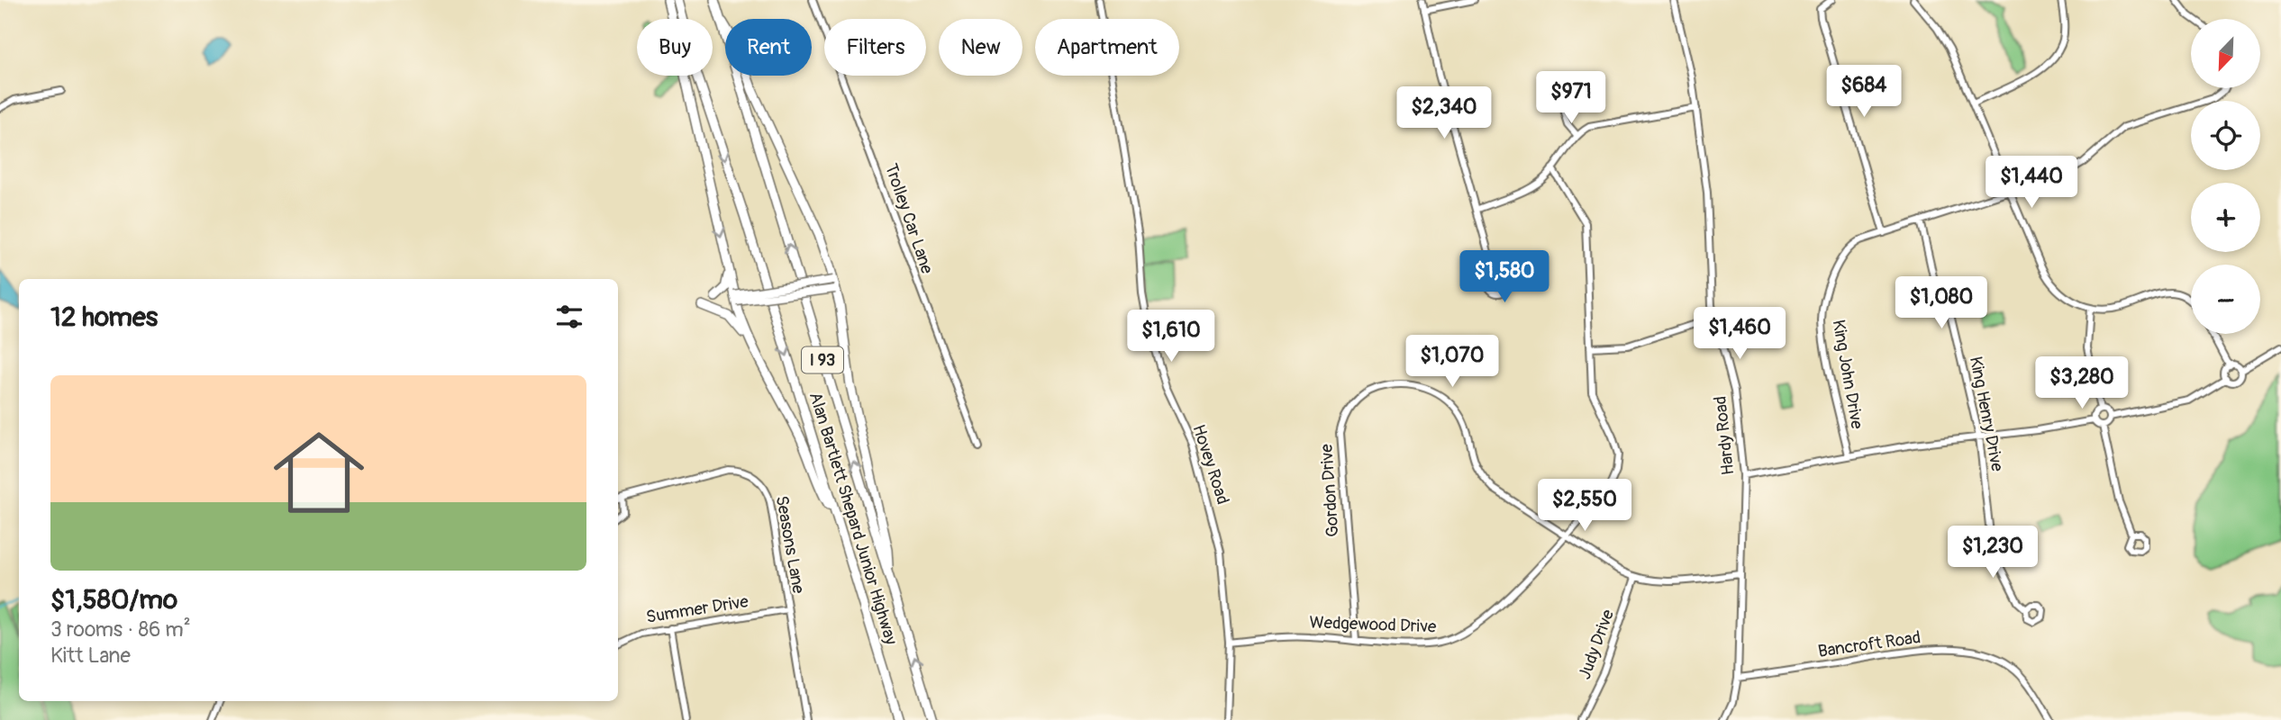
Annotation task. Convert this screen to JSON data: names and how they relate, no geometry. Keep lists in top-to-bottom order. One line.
{"streets":{"highway":["I 93","Alan Bartlett Shepard Junior Highway"],"street":["Trolley Car Lane","King John Drive","King Henry Drive","Hardy Road","Hovey Road","Gordon Drive","Seasons Lane","Summer Drive","Wedgewood Drive","Judy Drive","Bancroft Road"]},"crossings":[["King John Drive","King Henry Drive"],["Hardy Road","Gordon Drive"],["Hardy Road","Bancroft Road"],["Hovey Road","Wedgewood Drive"],["Gordon Drive","Wedgewood Drive"],["Gordon Drive","Judy Drive"],["Seasons Lane","Summer Drive"]],"north":"bottom left","page":{"map_buttons":["+","−"],"chip":["Buy","Rent","Filters","New","Apartment"],"price":["$684","$971","$2,340","$1,440","$1,580","$1,080","$1,460","$1,610","$1,070","$3,280","$2,550","$1,230"],"heading":"12 homes","list":[{"name":"$1,580/mo","note":"3 rooms · 86 m² · Kitt Lane"}]}}
